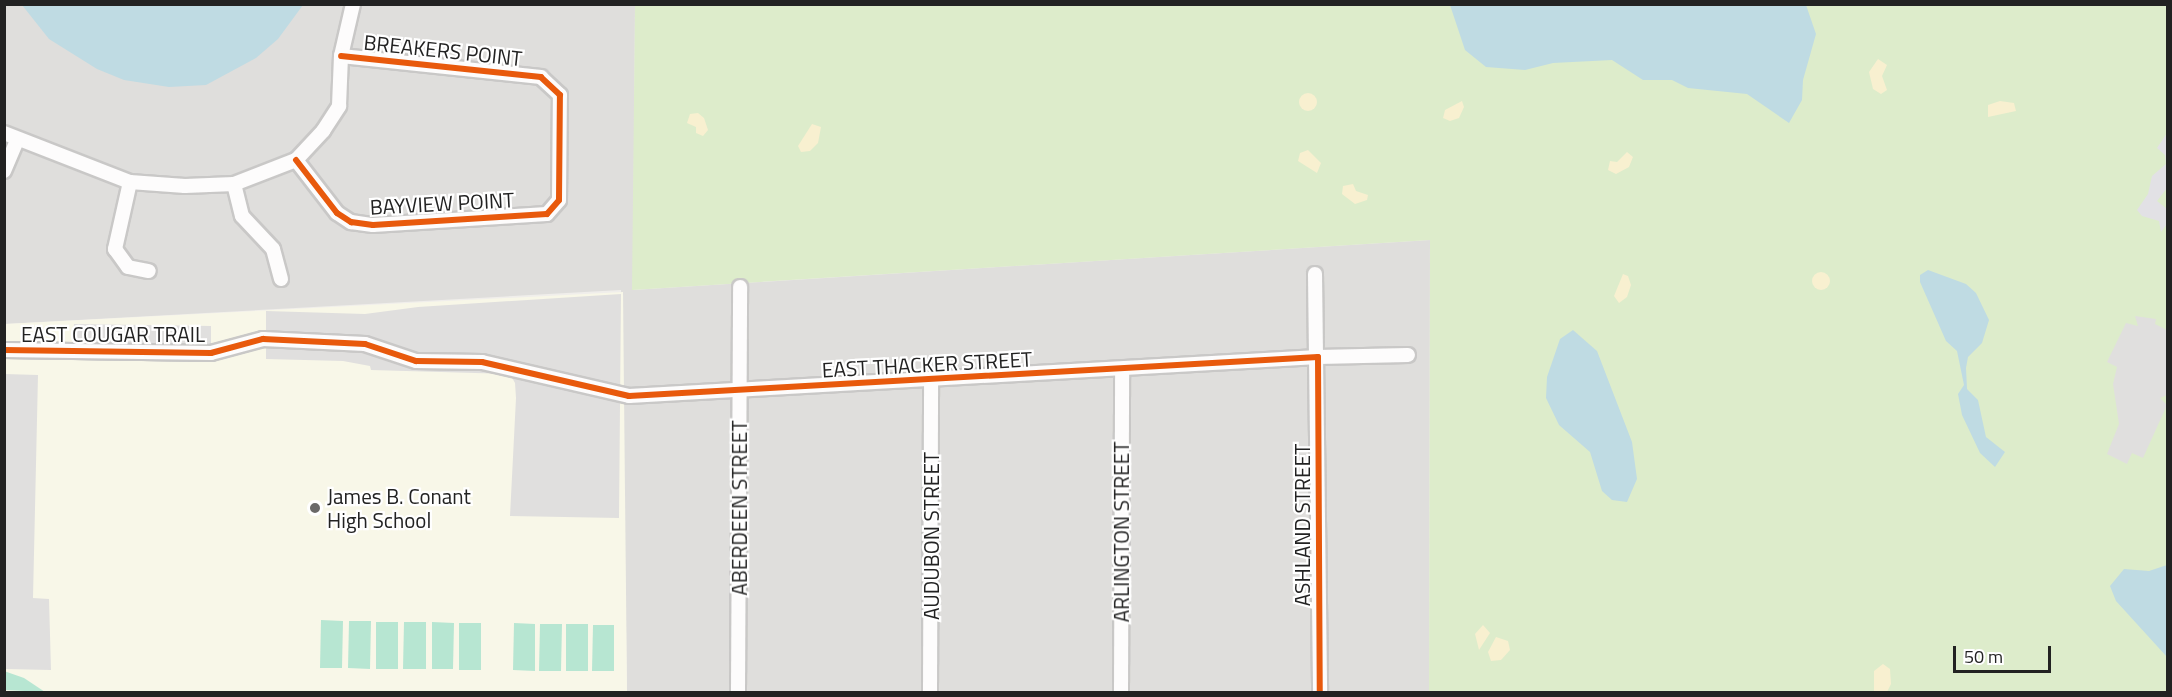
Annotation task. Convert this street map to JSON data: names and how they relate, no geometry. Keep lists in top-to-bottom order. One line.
{"streets":{"street":["BREAKERS POINT","BAYVIEW POINT","EAST COUGAR TRAIL","EAST THACKER STREET","ABERDEEN STREET","ASHLAND STREET","ARLINGTON STREET","AUDUBON STREET"]},"crossings":[["BREAKERS POINT","BAYVIEW POINT"],["EAST COUGAR TRAIL","EAST THACKER STREET"],["EAST THACKER STREET","ABERDEEN STREET"],["EAST THACKER STREET","ASHLAND STREET"],["EAST THACKER STREET","ARLINGTON STREET"],["EAST THACKER STREET","AUDUBON STREET"]],"places":["James B. Conant High School"],"scale_bar":"50 m"}
